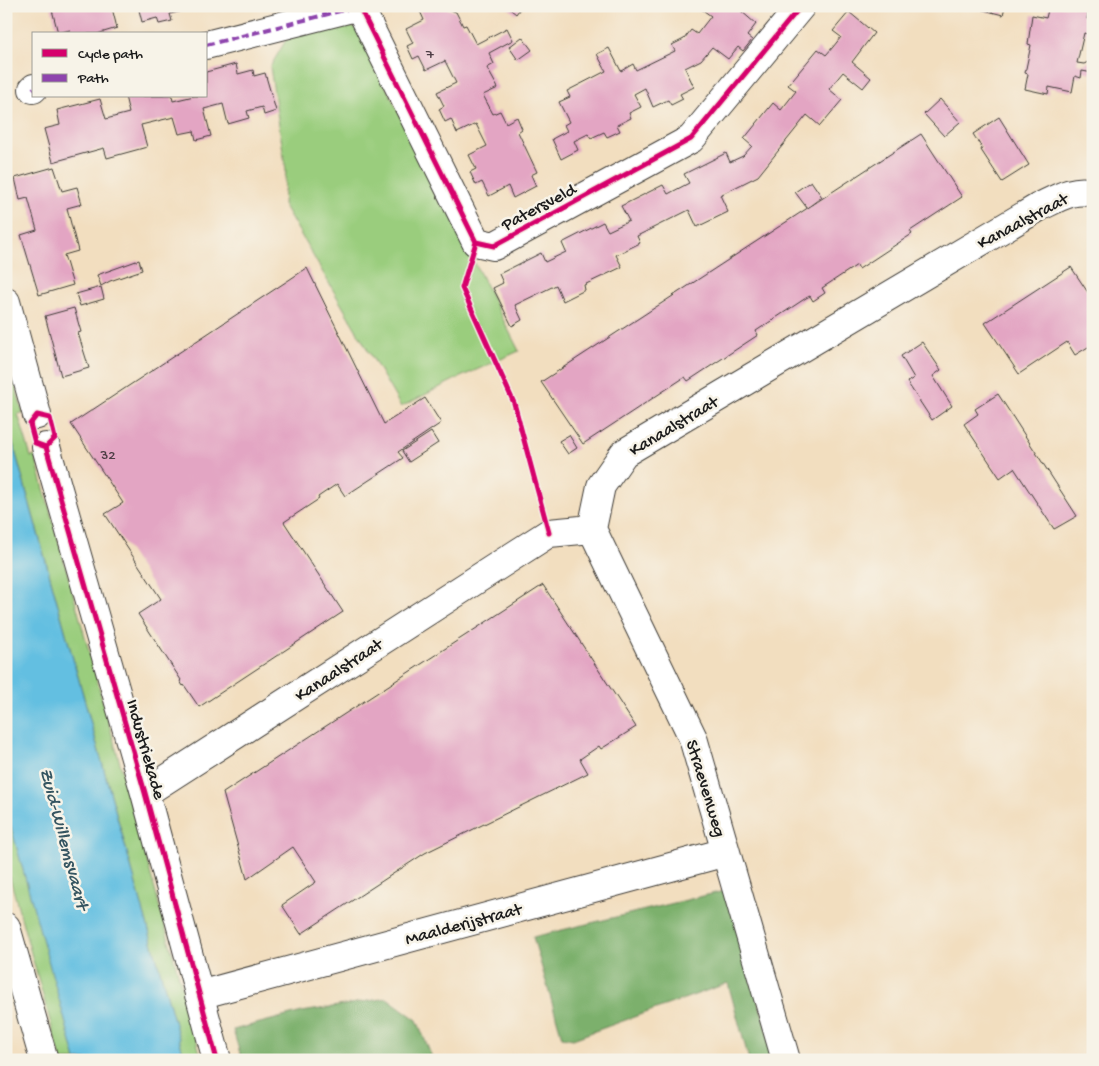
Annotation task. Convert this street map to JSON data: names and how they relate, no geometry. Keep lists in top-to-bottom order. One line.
{"streets":{"street":["Patersveld","Kanaalstraat","Industriekade","Straevenweg","Maalderijstraat"]},"crossings":[["Kanaalstraat","Industriekade"],["Kanaalstraat","Straevenweg"],["Industriekade","Maalderijstraat"],["Straevenweg","Maalderijstraat"]],"water":["Zuid-Willemsvaart"],"house_numbers":["7","32"],"legend":["Cycle path","Path"]}
